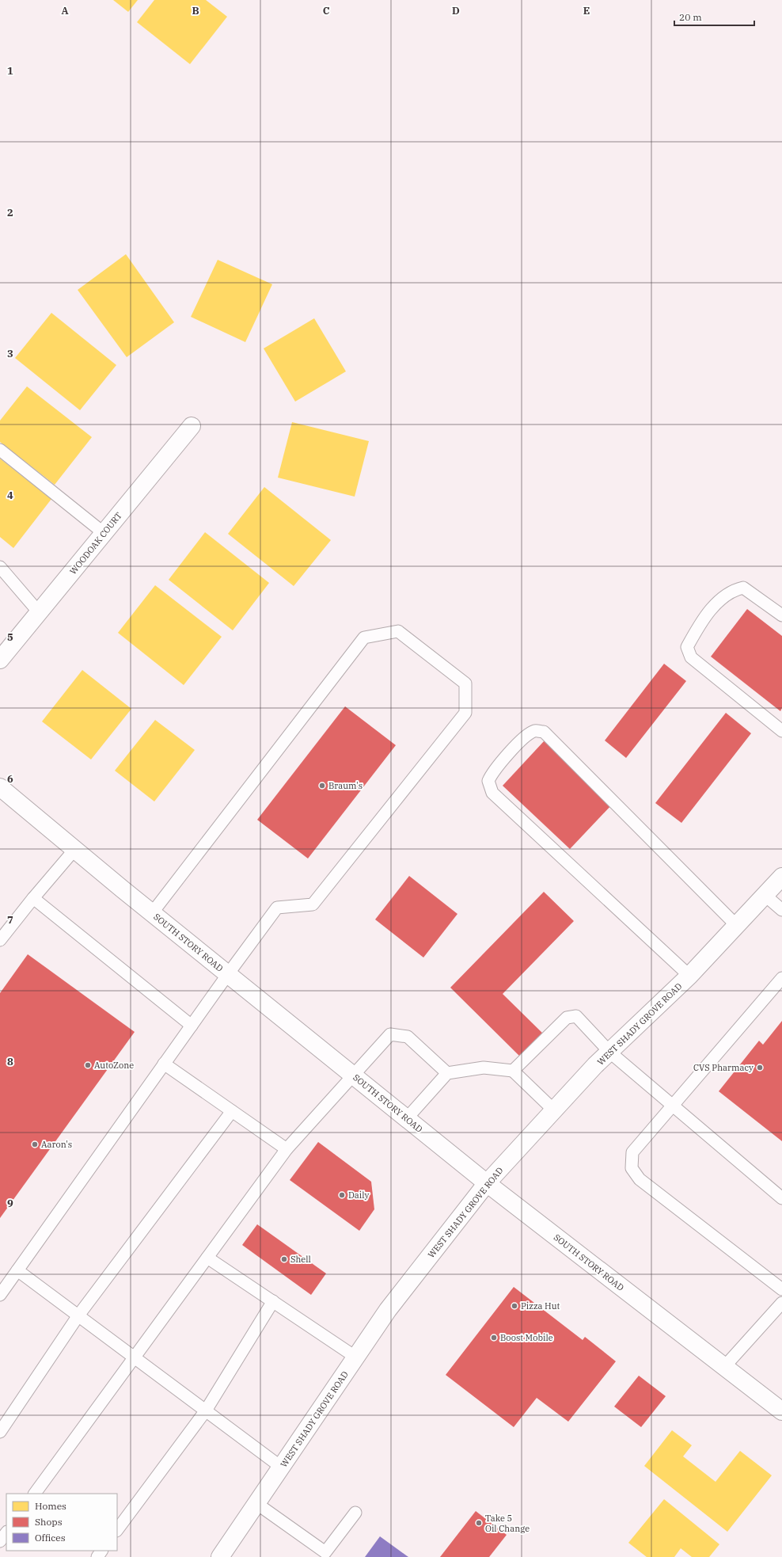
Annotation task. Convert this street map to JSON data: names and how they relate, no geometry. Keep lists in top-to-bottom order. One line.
{"streets":{"main road":["WOODOAK COURT","SOUTH STORY ROAD","WEST SHADY GROVE ROAD"]},"crossings":[["SOUTH STORY ROAD","WEST SHADY GROVE ROAD"]],"places":["Braum's","AutoZone","CVS Pharmacy","Aaron's","Daily","Shell","Pizza Hut","Boost Mobile","Take 5 Oil Change"],"legend":["Homes","Shops","Offices"],"scale_bar":"20 m","grid":{"columns":["A","B","C","D","E"],"rows":["1","2","3","4","5","6","7","8","9"]}}
